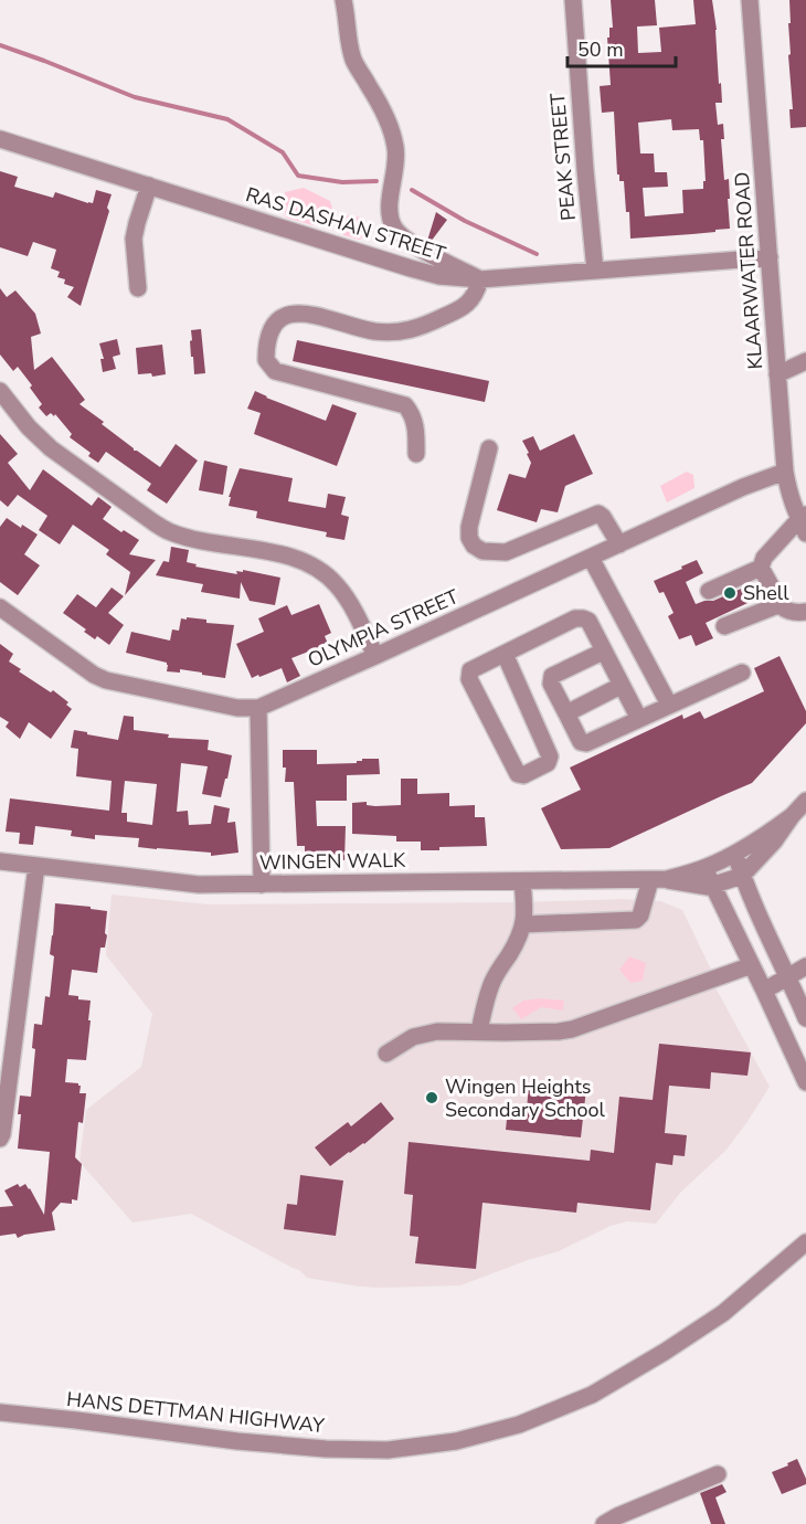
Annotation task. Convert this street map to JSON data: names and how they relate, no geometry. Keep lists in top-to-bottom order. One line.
{"streets":{"street":["PEAK STREET","RAS DASHAN STREET","KLAARWATER ROAD","OLYMPIA STREET","WINGEN WALK","HANS DETTMAN HIGHWAY"]},"crossings":[["PEAK STREET","RAS DASHAN STREET"],["RAS DASHAN STREET","KLAARWATER ROAD"],["KLAARWATER ROAD","OLYMPIA STREET"]],"places":["Shell","Wingen Heights Secondary School"],"scale_bar":"50 m"}
